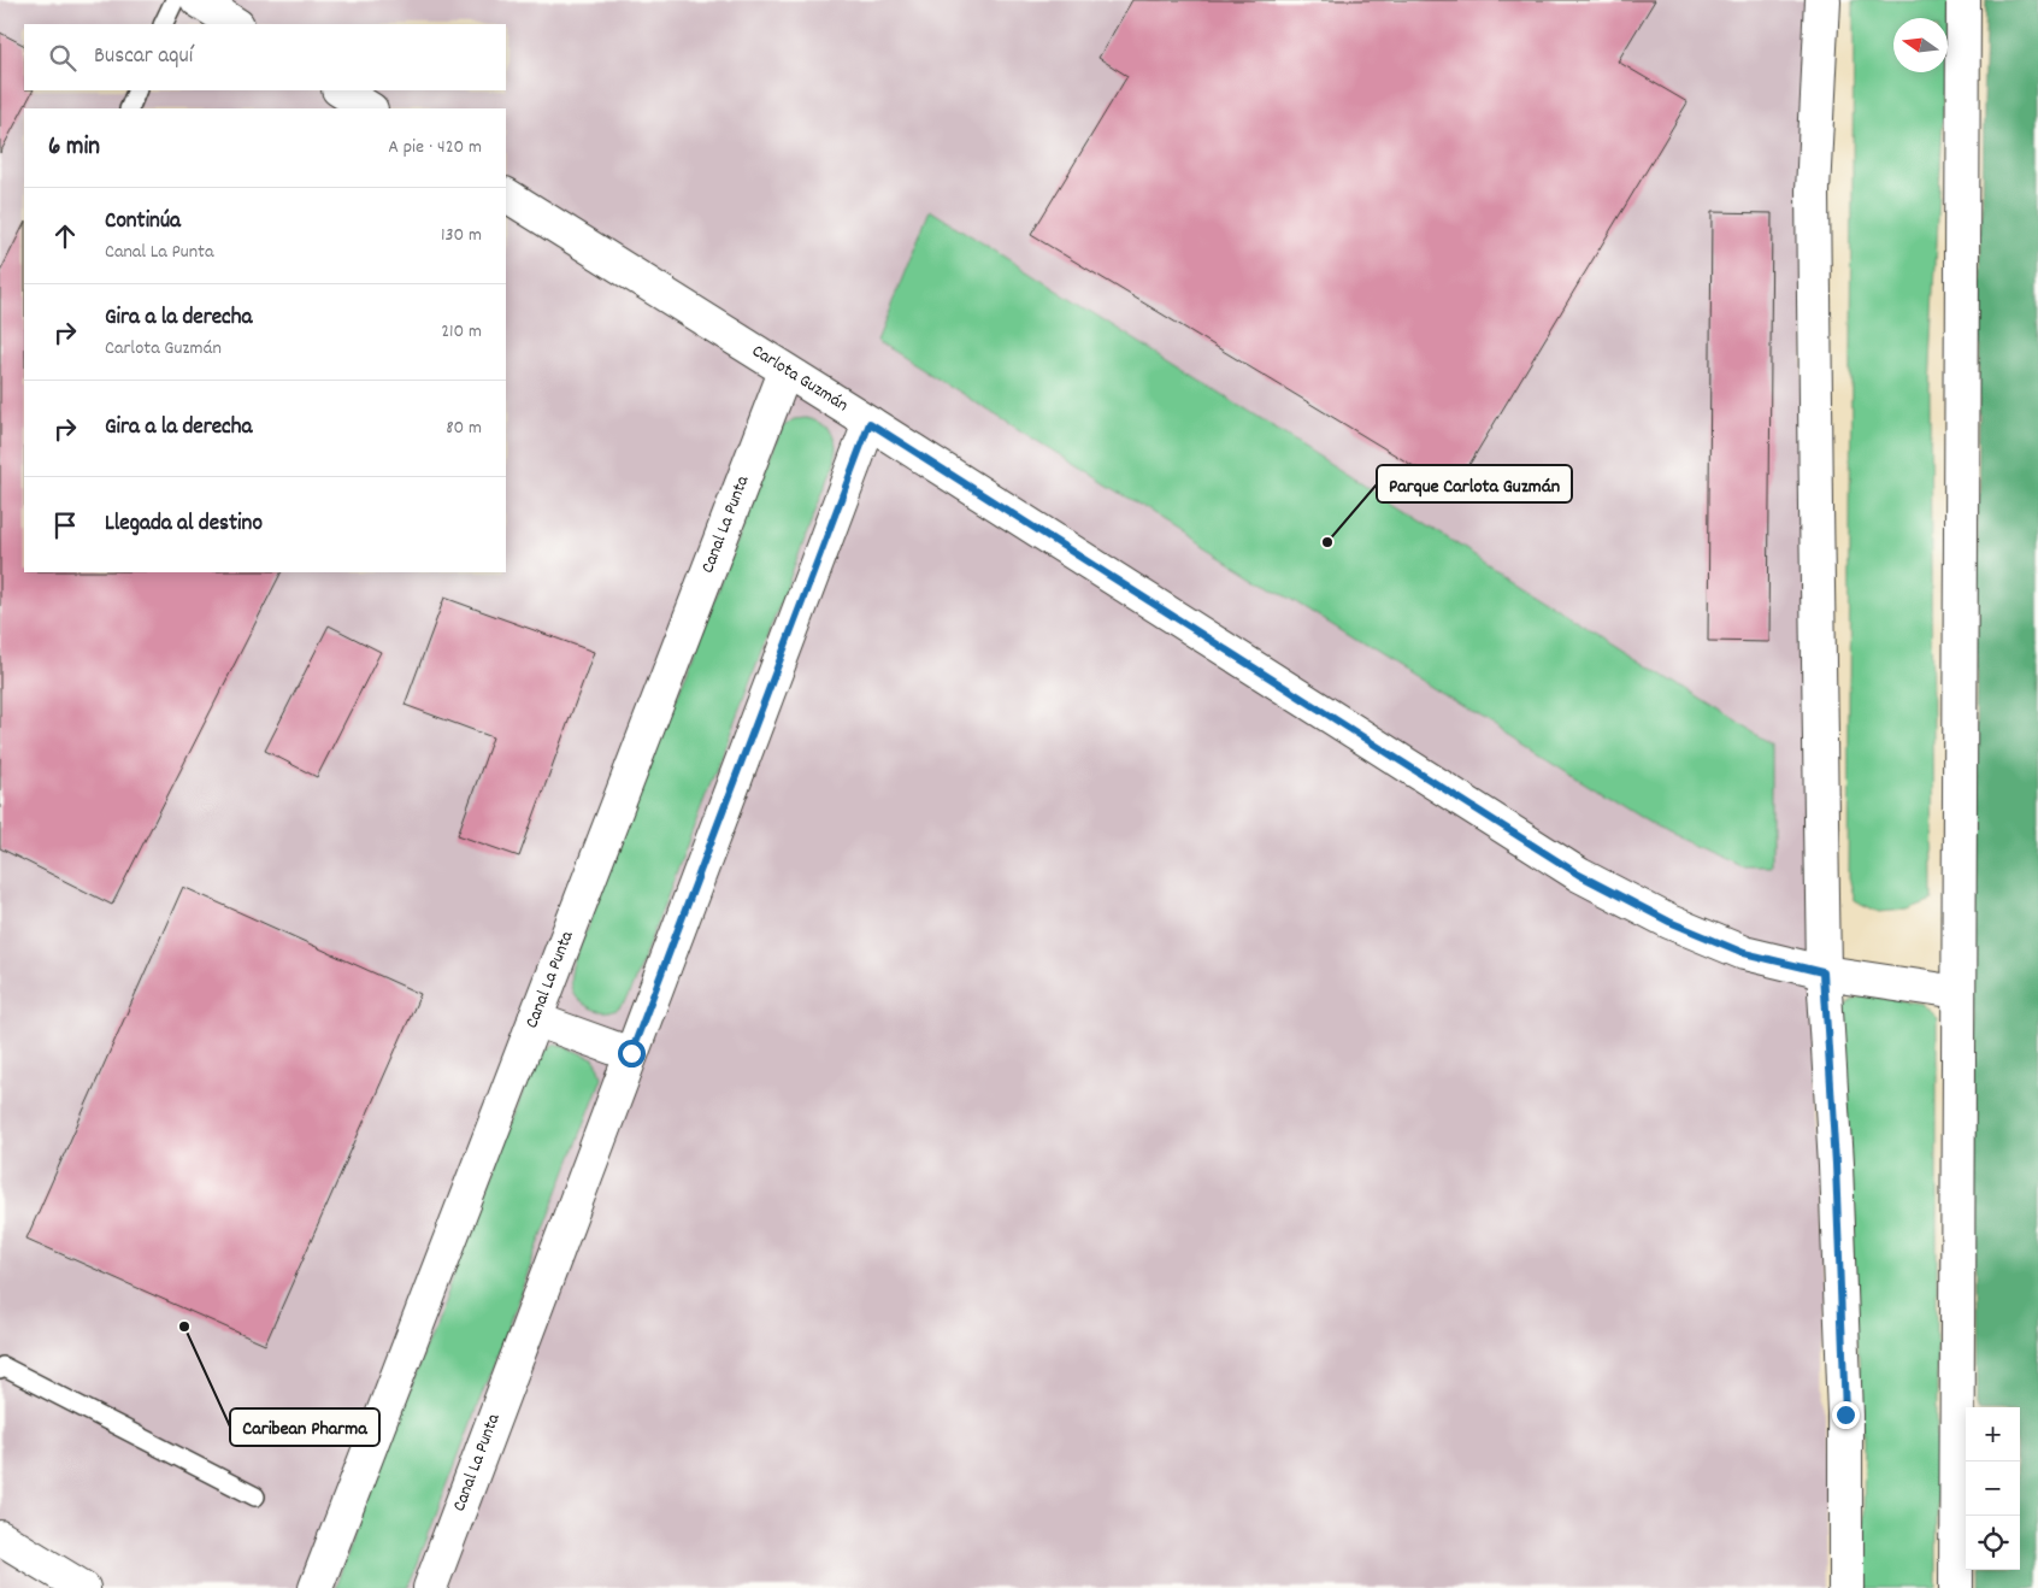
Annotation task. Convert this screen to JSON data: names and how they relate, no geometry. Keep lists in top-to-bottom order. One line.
{"streets":{"street":["Carlota Guzmán","Canal La Punta"]},"crossings":[["Carlota Guzmán","Canal La Punta"]],"places":["Parque Carlota Guzmán","Caribean Pharma"],"north":"left","page":{"search":"Buscar aquí","heading":["6 min","A pie · 420 m"],"list":[["Continúa","Canal La Punta","130 m"],["Gira a la derecha","Carlota Guzmán","210 m"],["Gira a la derecha","80 m"],"Llegada al destino"],"map_buttons":["+","−"]}}
